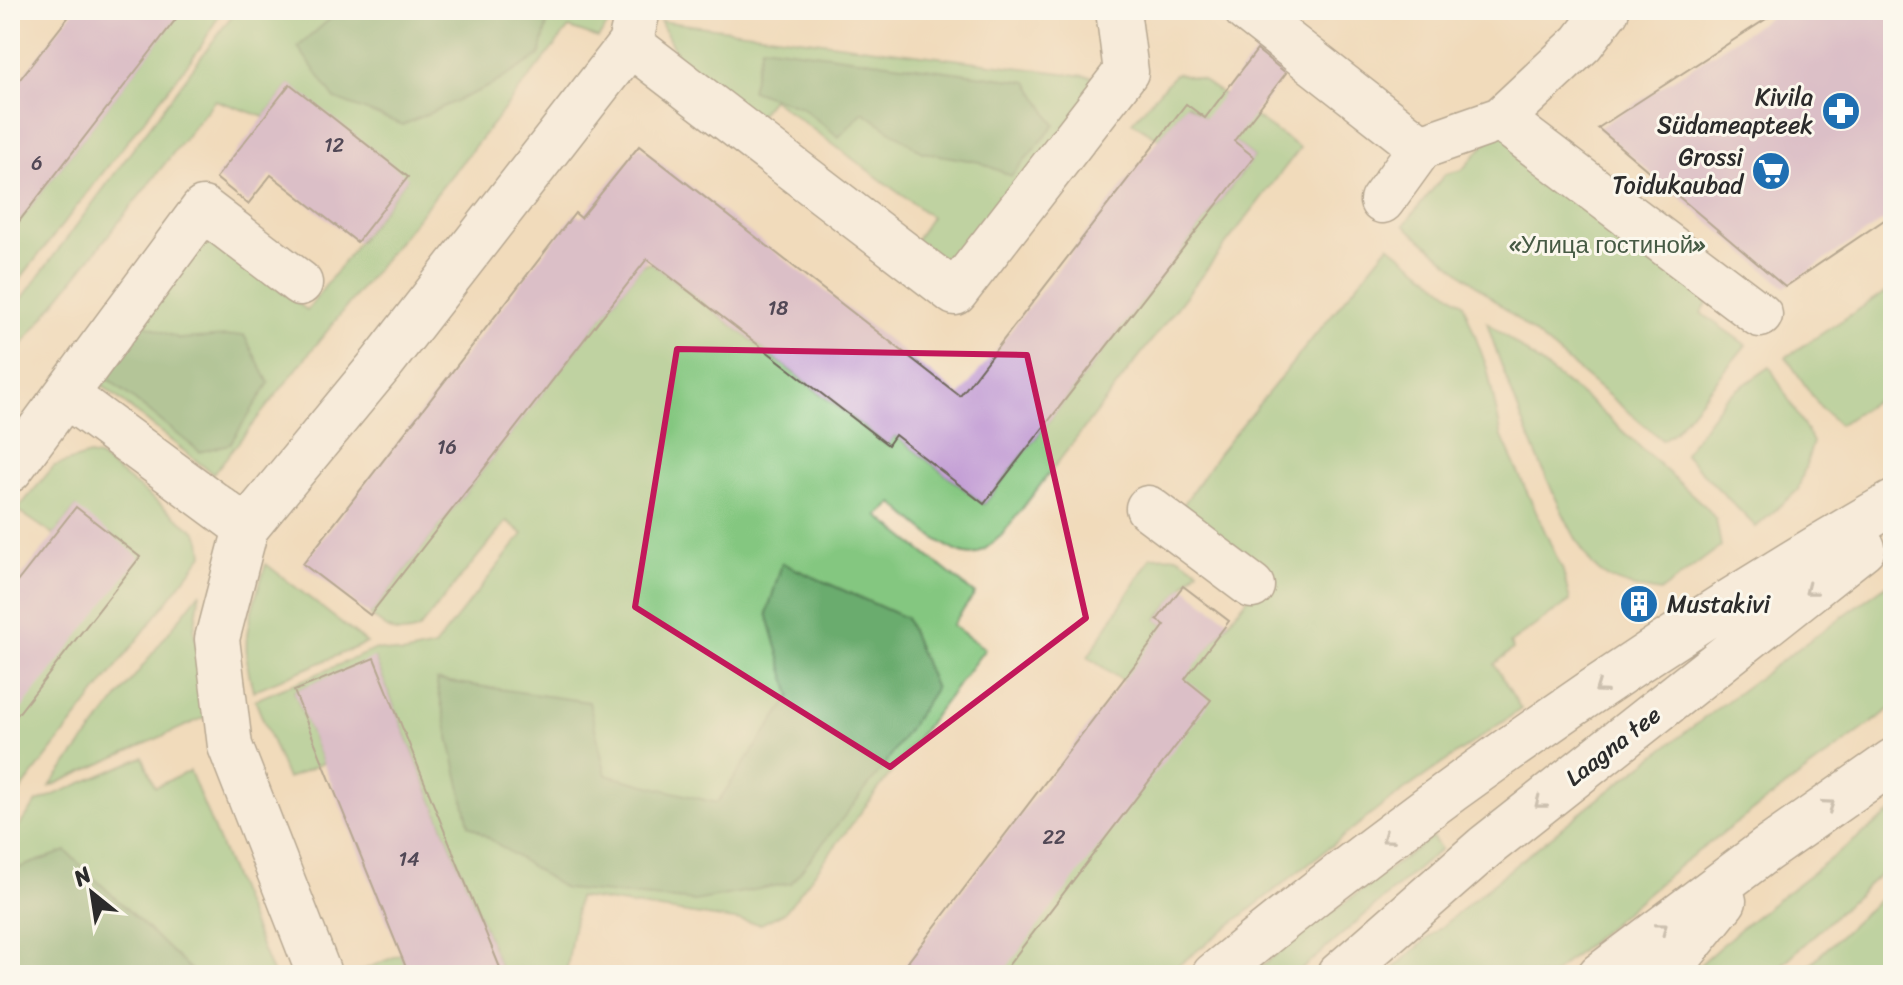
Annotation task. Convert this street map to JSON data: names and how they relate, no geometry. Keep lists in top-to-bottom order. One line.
{"streets":{"main road":["Laagna tee"]},"parks":["«Улица гостиной»"],"places":{"pharmacy":["Kivila Südameapteek"],"supermarket":["Grossi Toidukaubad"],"building":["Mustakivi"]},"house_numbers":["12","6","18","16","22","14"],"north":"top left"}
